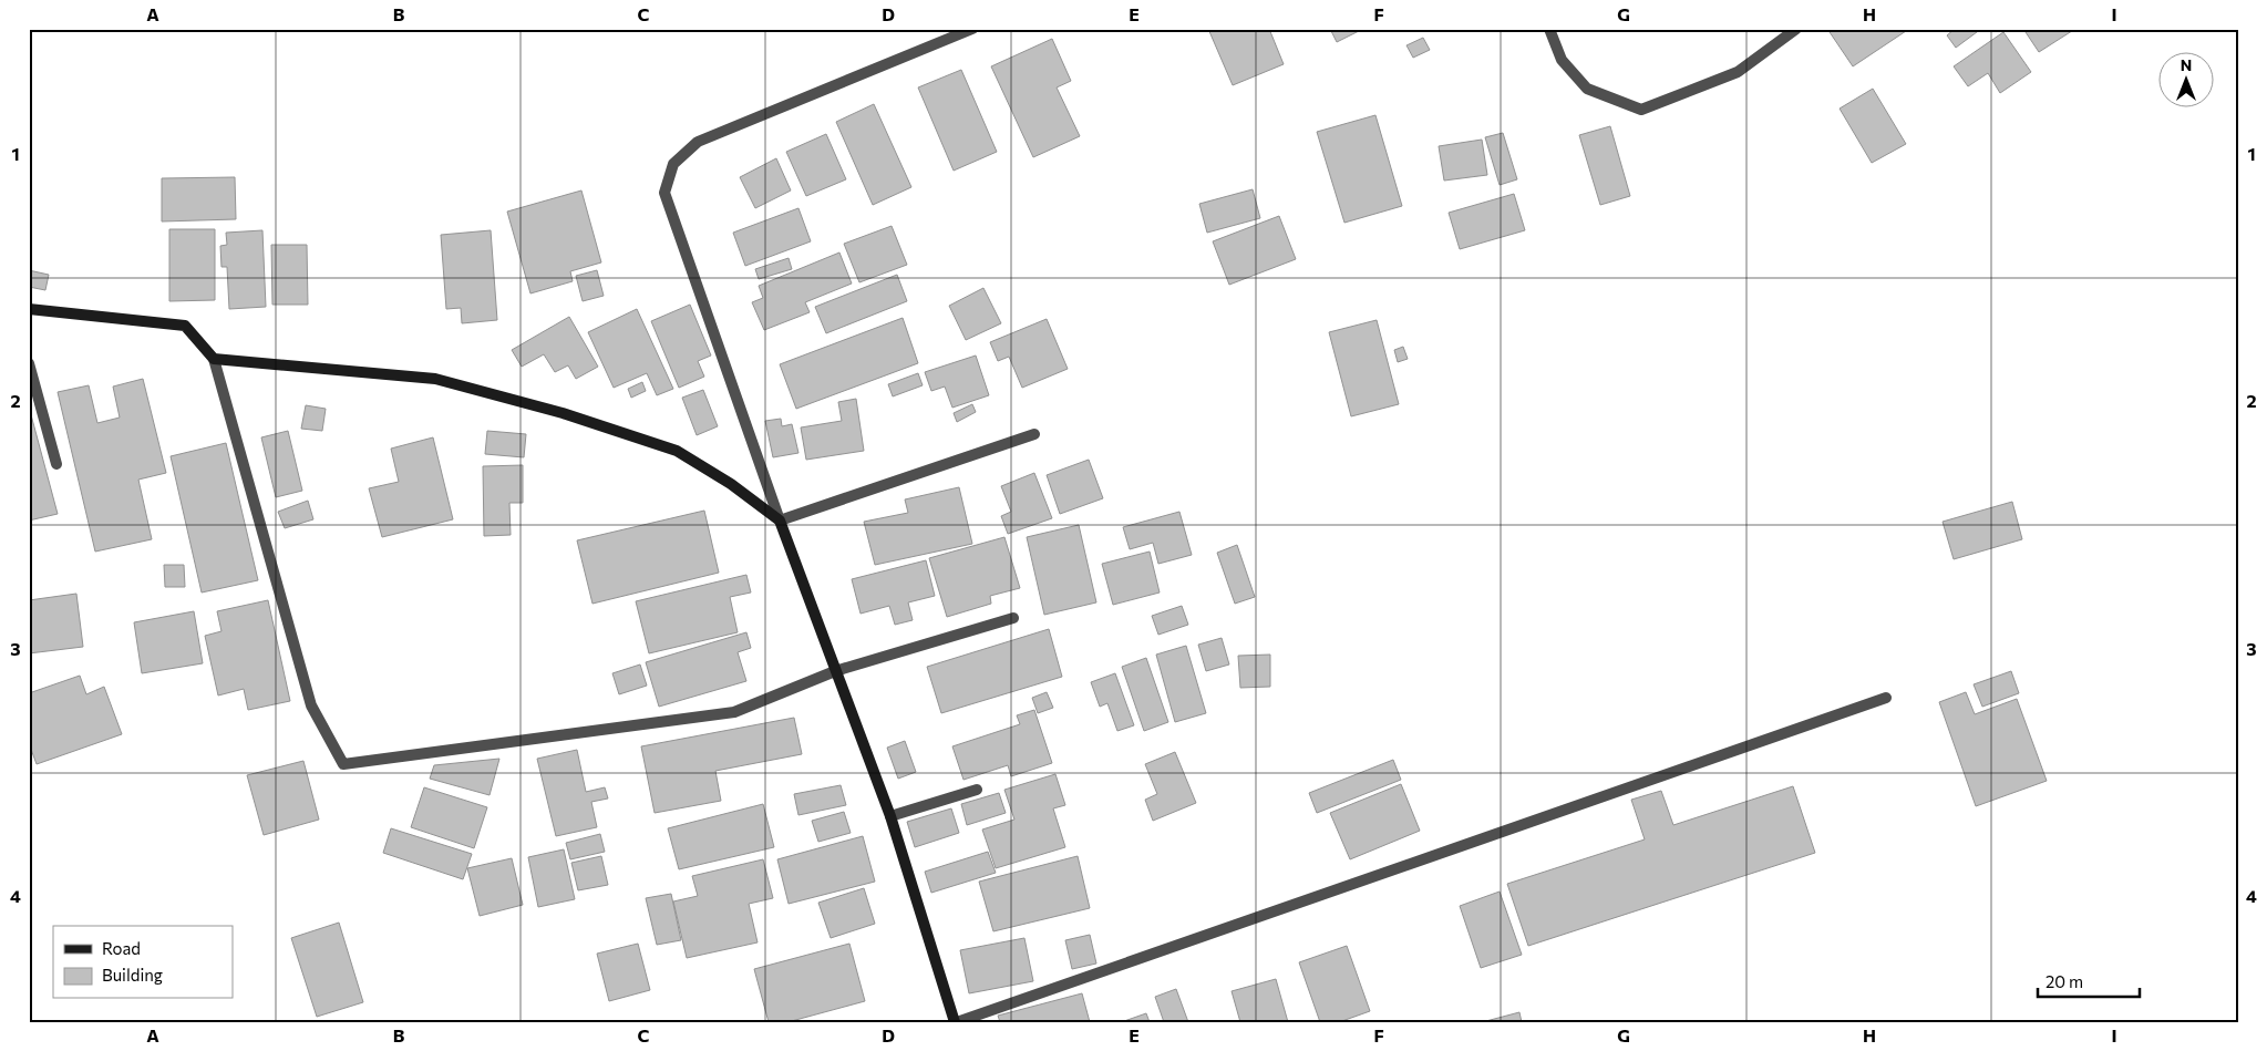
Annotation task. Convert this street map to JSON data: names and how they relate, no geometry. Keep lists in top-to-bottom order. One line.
{"legend":["Road","Building"],"scale_bar":"20 m","north":"top","grid":{"columns":["A","B","C","D","E","F","G","H","I"],"rows":["1","2","3","4"]}}
